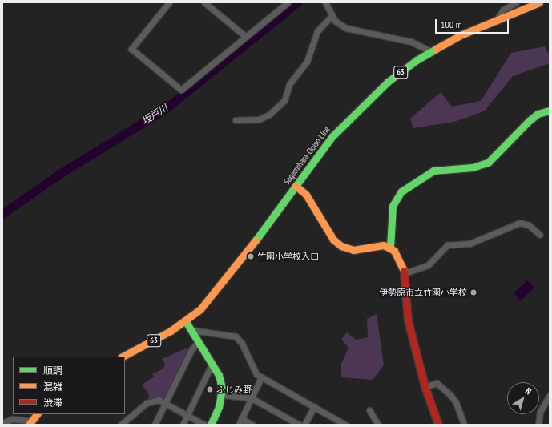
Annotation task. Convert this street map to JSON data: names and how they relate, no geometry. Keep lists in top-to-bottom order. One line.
{"streets":{"street":["63","Sagamihara-Ooiso LIne"]},"water":["坂戸川"],"places":["竹園小学校入口","伊勢原市立竹園小学校","ふじみ野"],"legend":["順調","混雑","渋滞"],"scale_bar":"100 m","north":"top right"}
